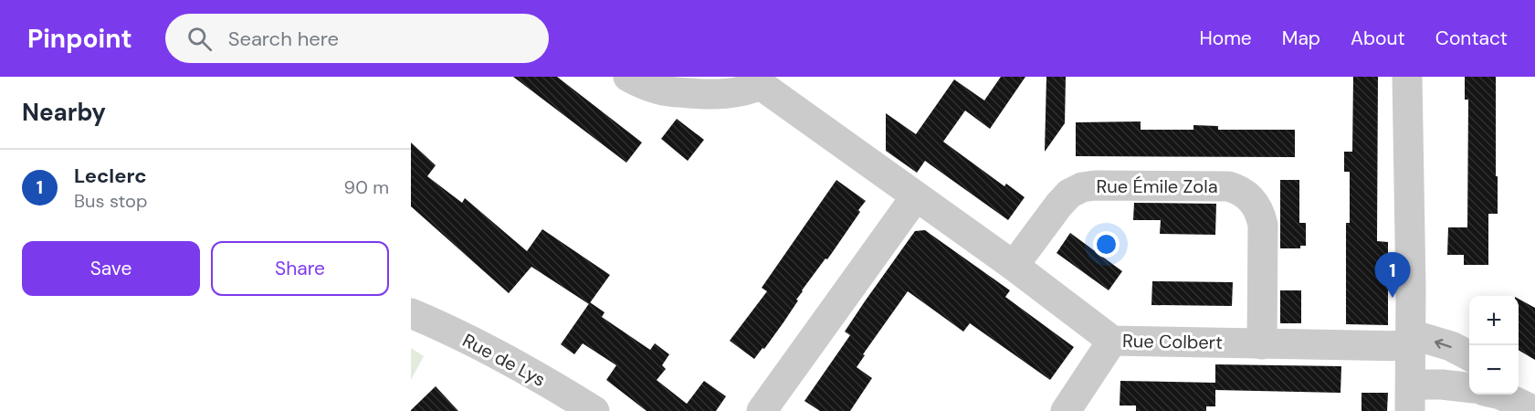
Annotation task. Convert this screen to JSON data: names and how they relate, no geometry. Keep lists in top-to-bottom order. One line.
{"streets":{"street":["Rue Émile Zola","Rue Colbert","Rue de Lys"]},"crossings":[["Rue Émile Zola","Rue Colbert"]],"page":{"header":"Pinpoint","search":"Search here","nav":["Home","Map","About","Contact"],"heading":"Nearby","list":[{"mark":"1","name":"Leclerc","note":"Bus stop","value":"90 m"}],"buttons":["Save","Share"],"pins":"1","map_buttons":["+","−"]}}
